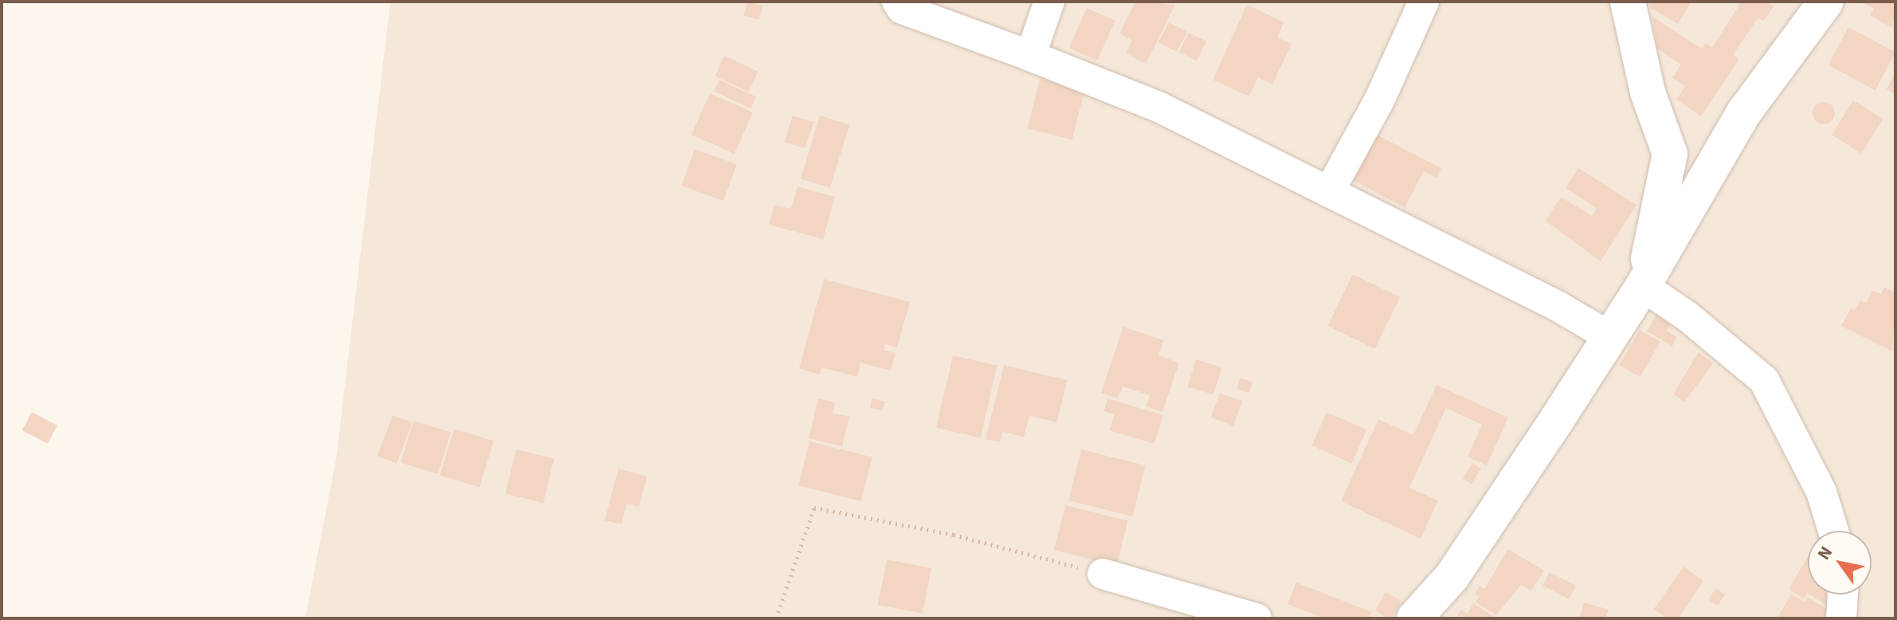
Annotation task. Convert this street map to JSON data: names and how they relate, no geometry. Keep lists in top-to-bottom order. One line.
{"north":"top left"}
